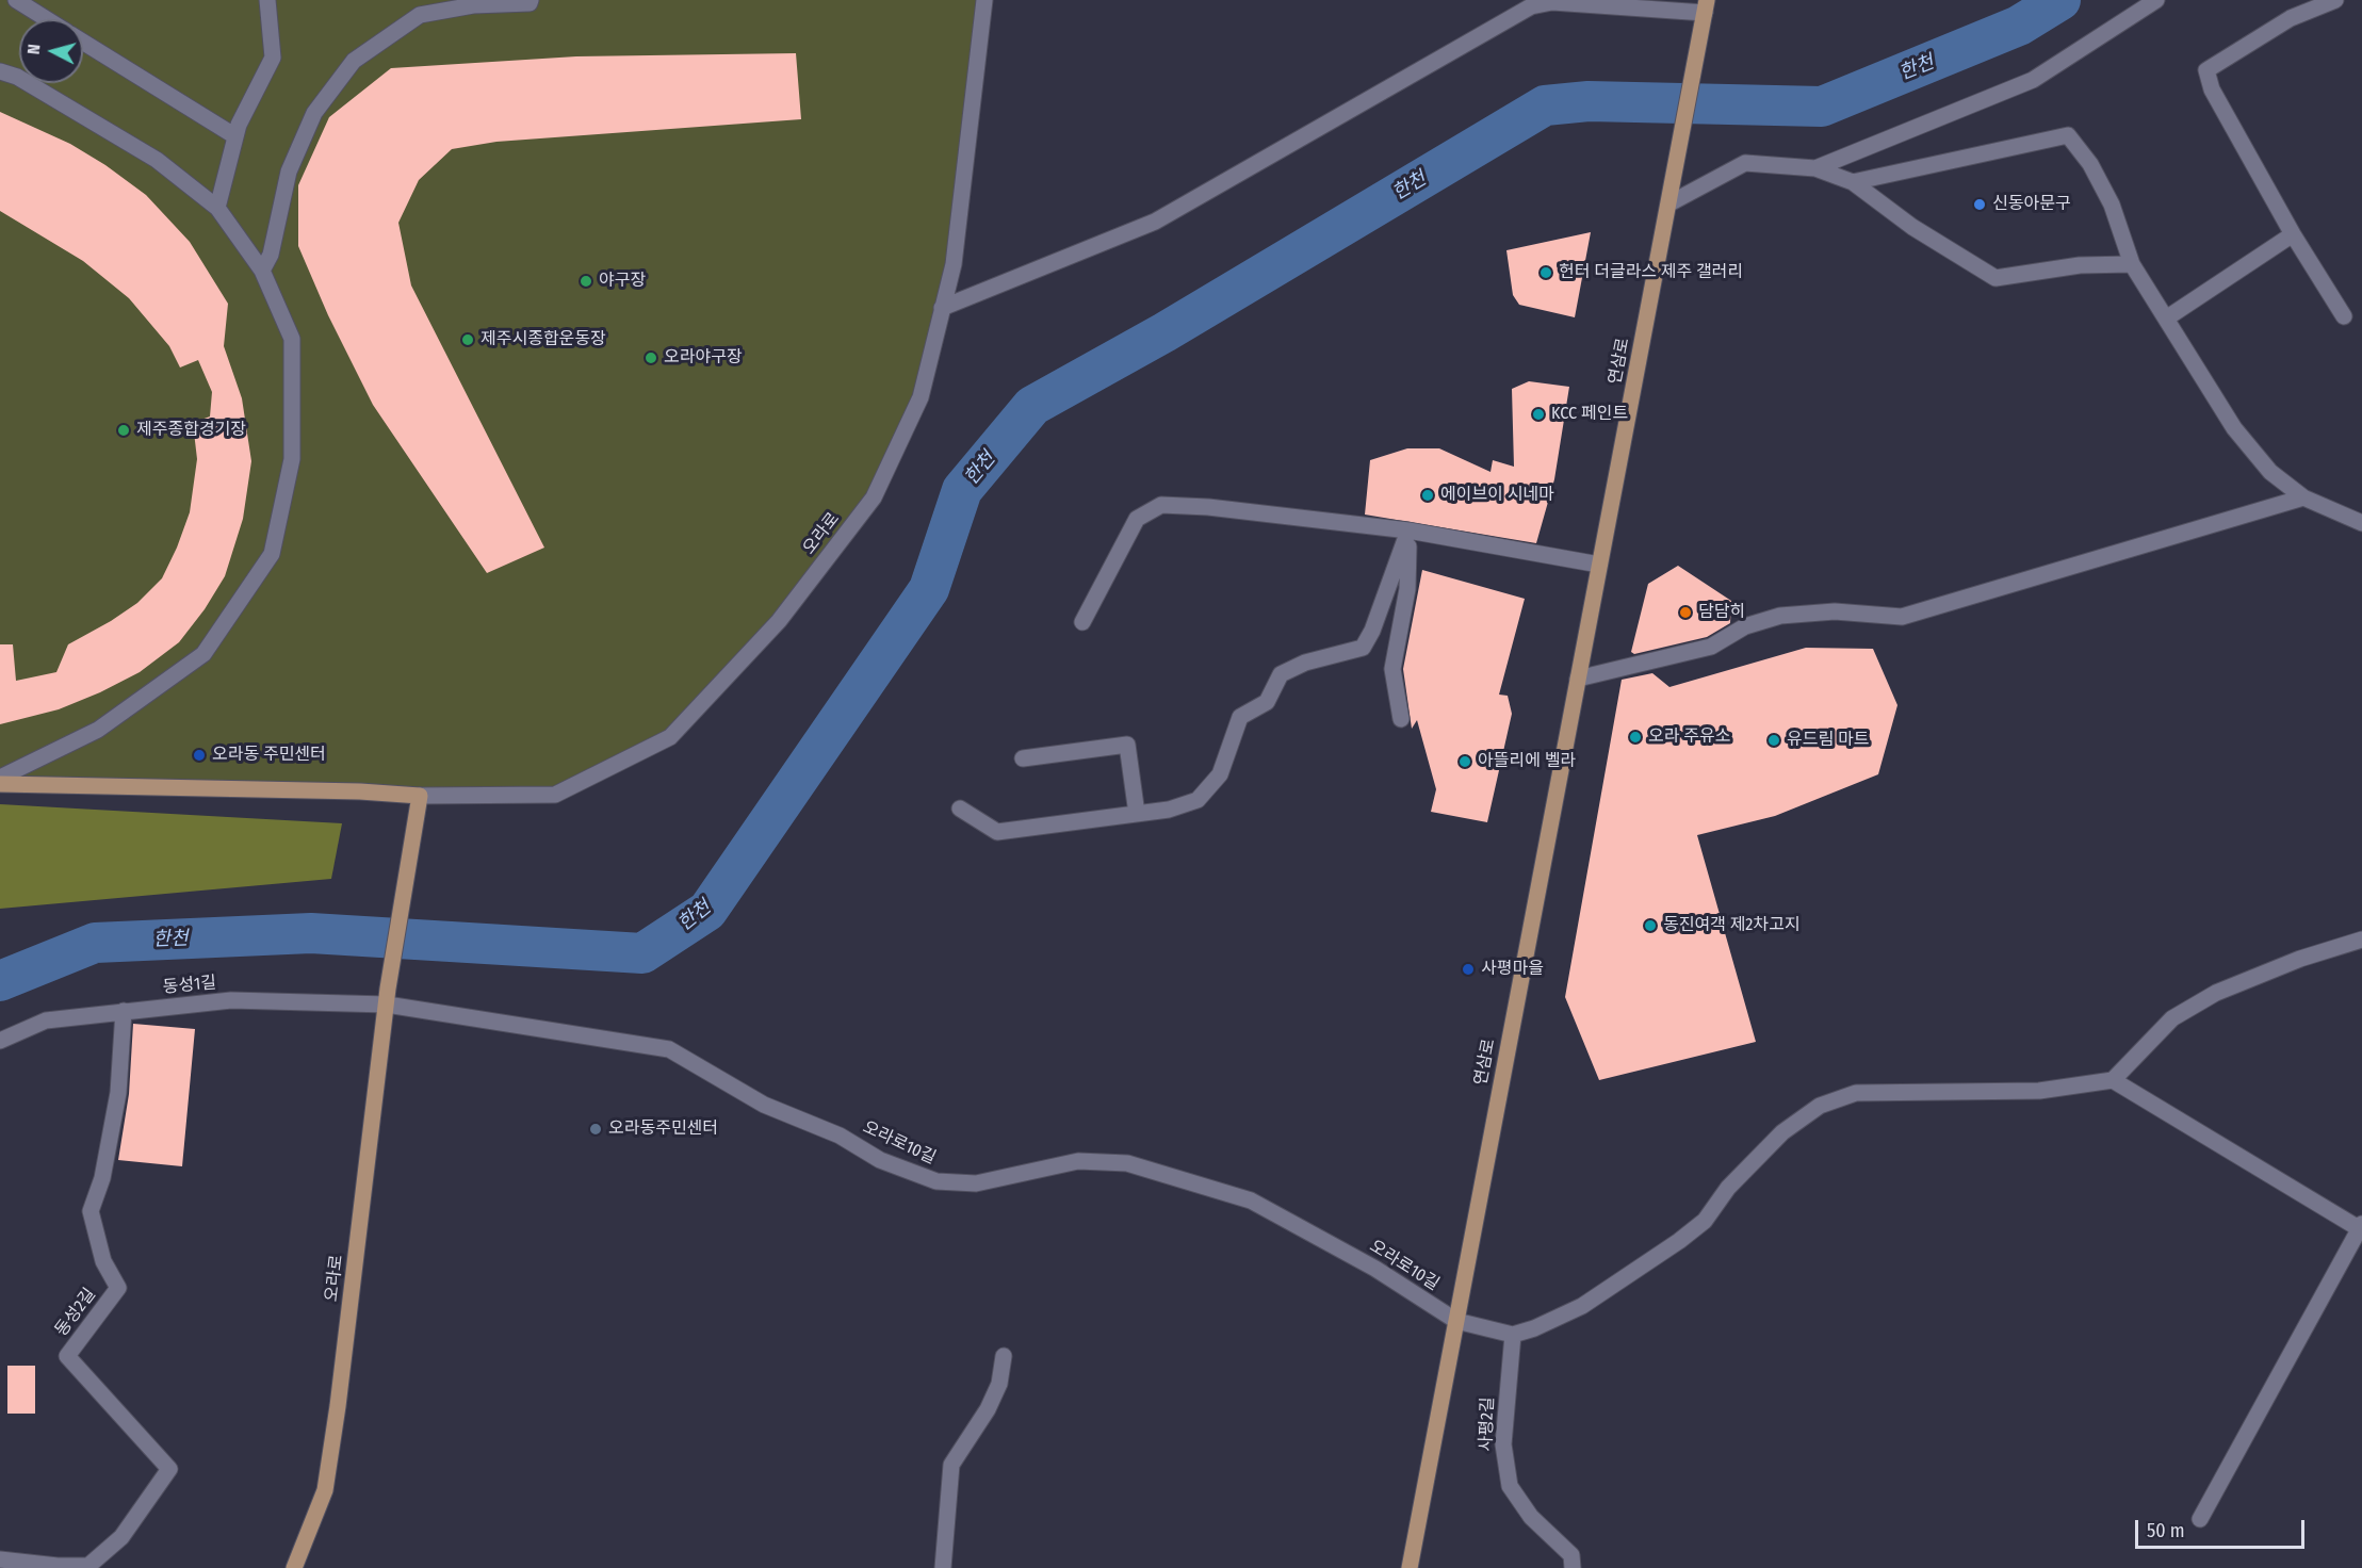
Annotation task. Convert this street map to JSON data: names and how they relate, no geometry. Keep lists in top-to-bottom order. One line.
{"streets":{"main road":["연삼로","오라로"],"street":["동성1길","오라로10길","동성2길","사평2길"]},"crossings":[["연삼로","오라로10길"],["오라로","동성1길"],["오라로","오라로10길"],["동성1길","오라로10길"],["동성1길","동성2길"],["오라로10길","사평2길"]],"water":["한천"],"places":["신동아문구","헌터 더글라스 제주 갤러리","야구장","제주시종합운동장","오라야구장","KCC 페인트","제주종합경기장","에이브이 시네마","담담히","오라 주유소","유드림 마트","오라동 주민센터","아뜰리에 벨라","동진여객 제2차고지","사평마을","오라동주민센터"],"scale_bar":"50 m","north":"left"}
